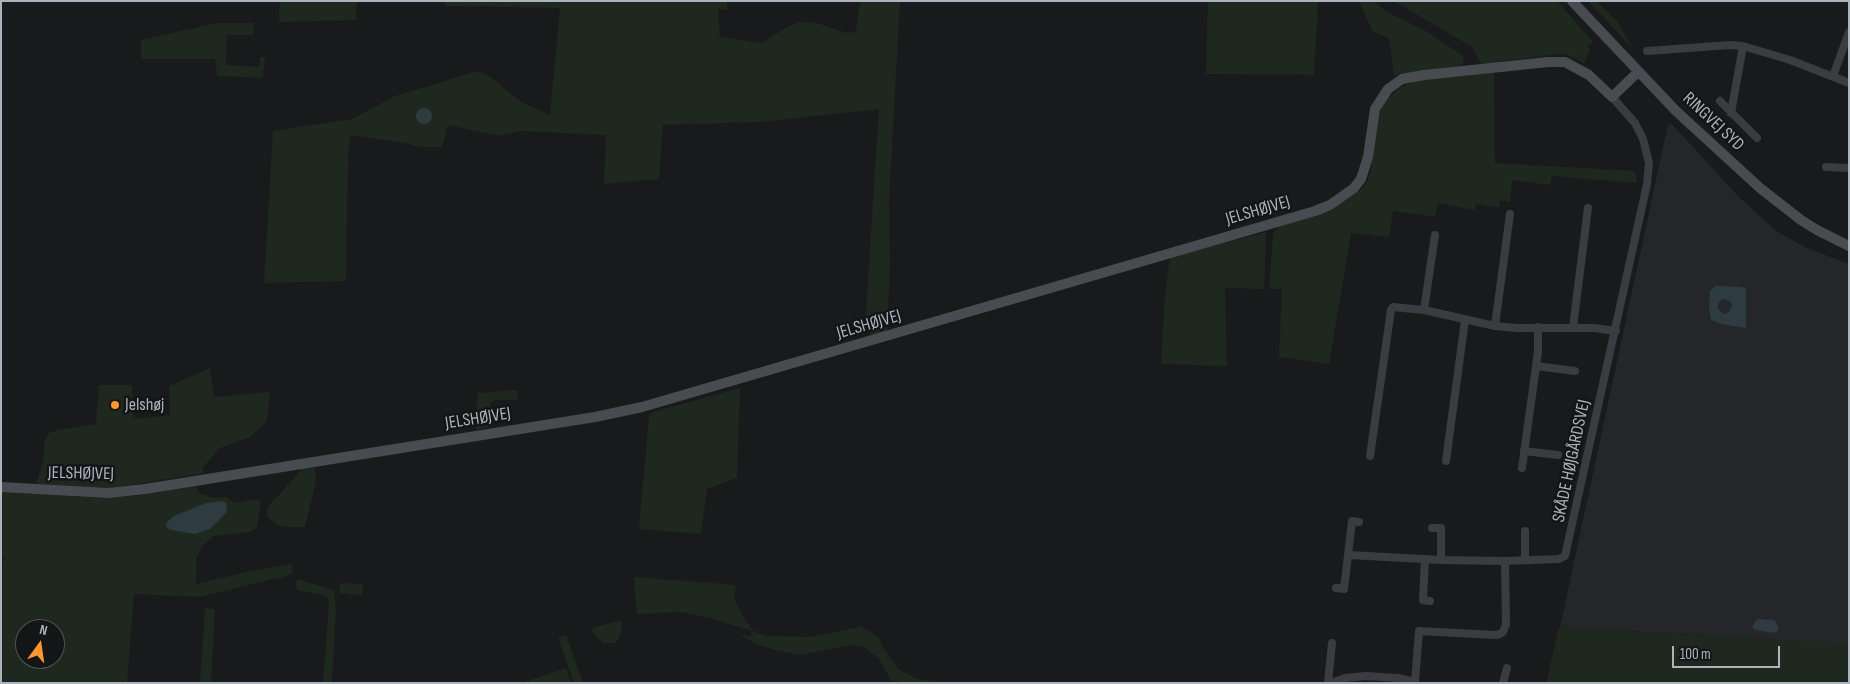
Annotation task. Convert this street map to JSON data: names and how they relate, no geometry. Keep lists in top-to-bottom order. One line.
{"streets":{"street":["RINGVEJ SYD","JELSHØJVEJ","SKÅDE HØJGÅRDSVEJ"]},"crossings":[["JELSHØJVEJ","SKÅDE HØJGÅRDSVEJ"]],"places":["Jelshøj"],"scale_bar":"100 m","north":"top"}
